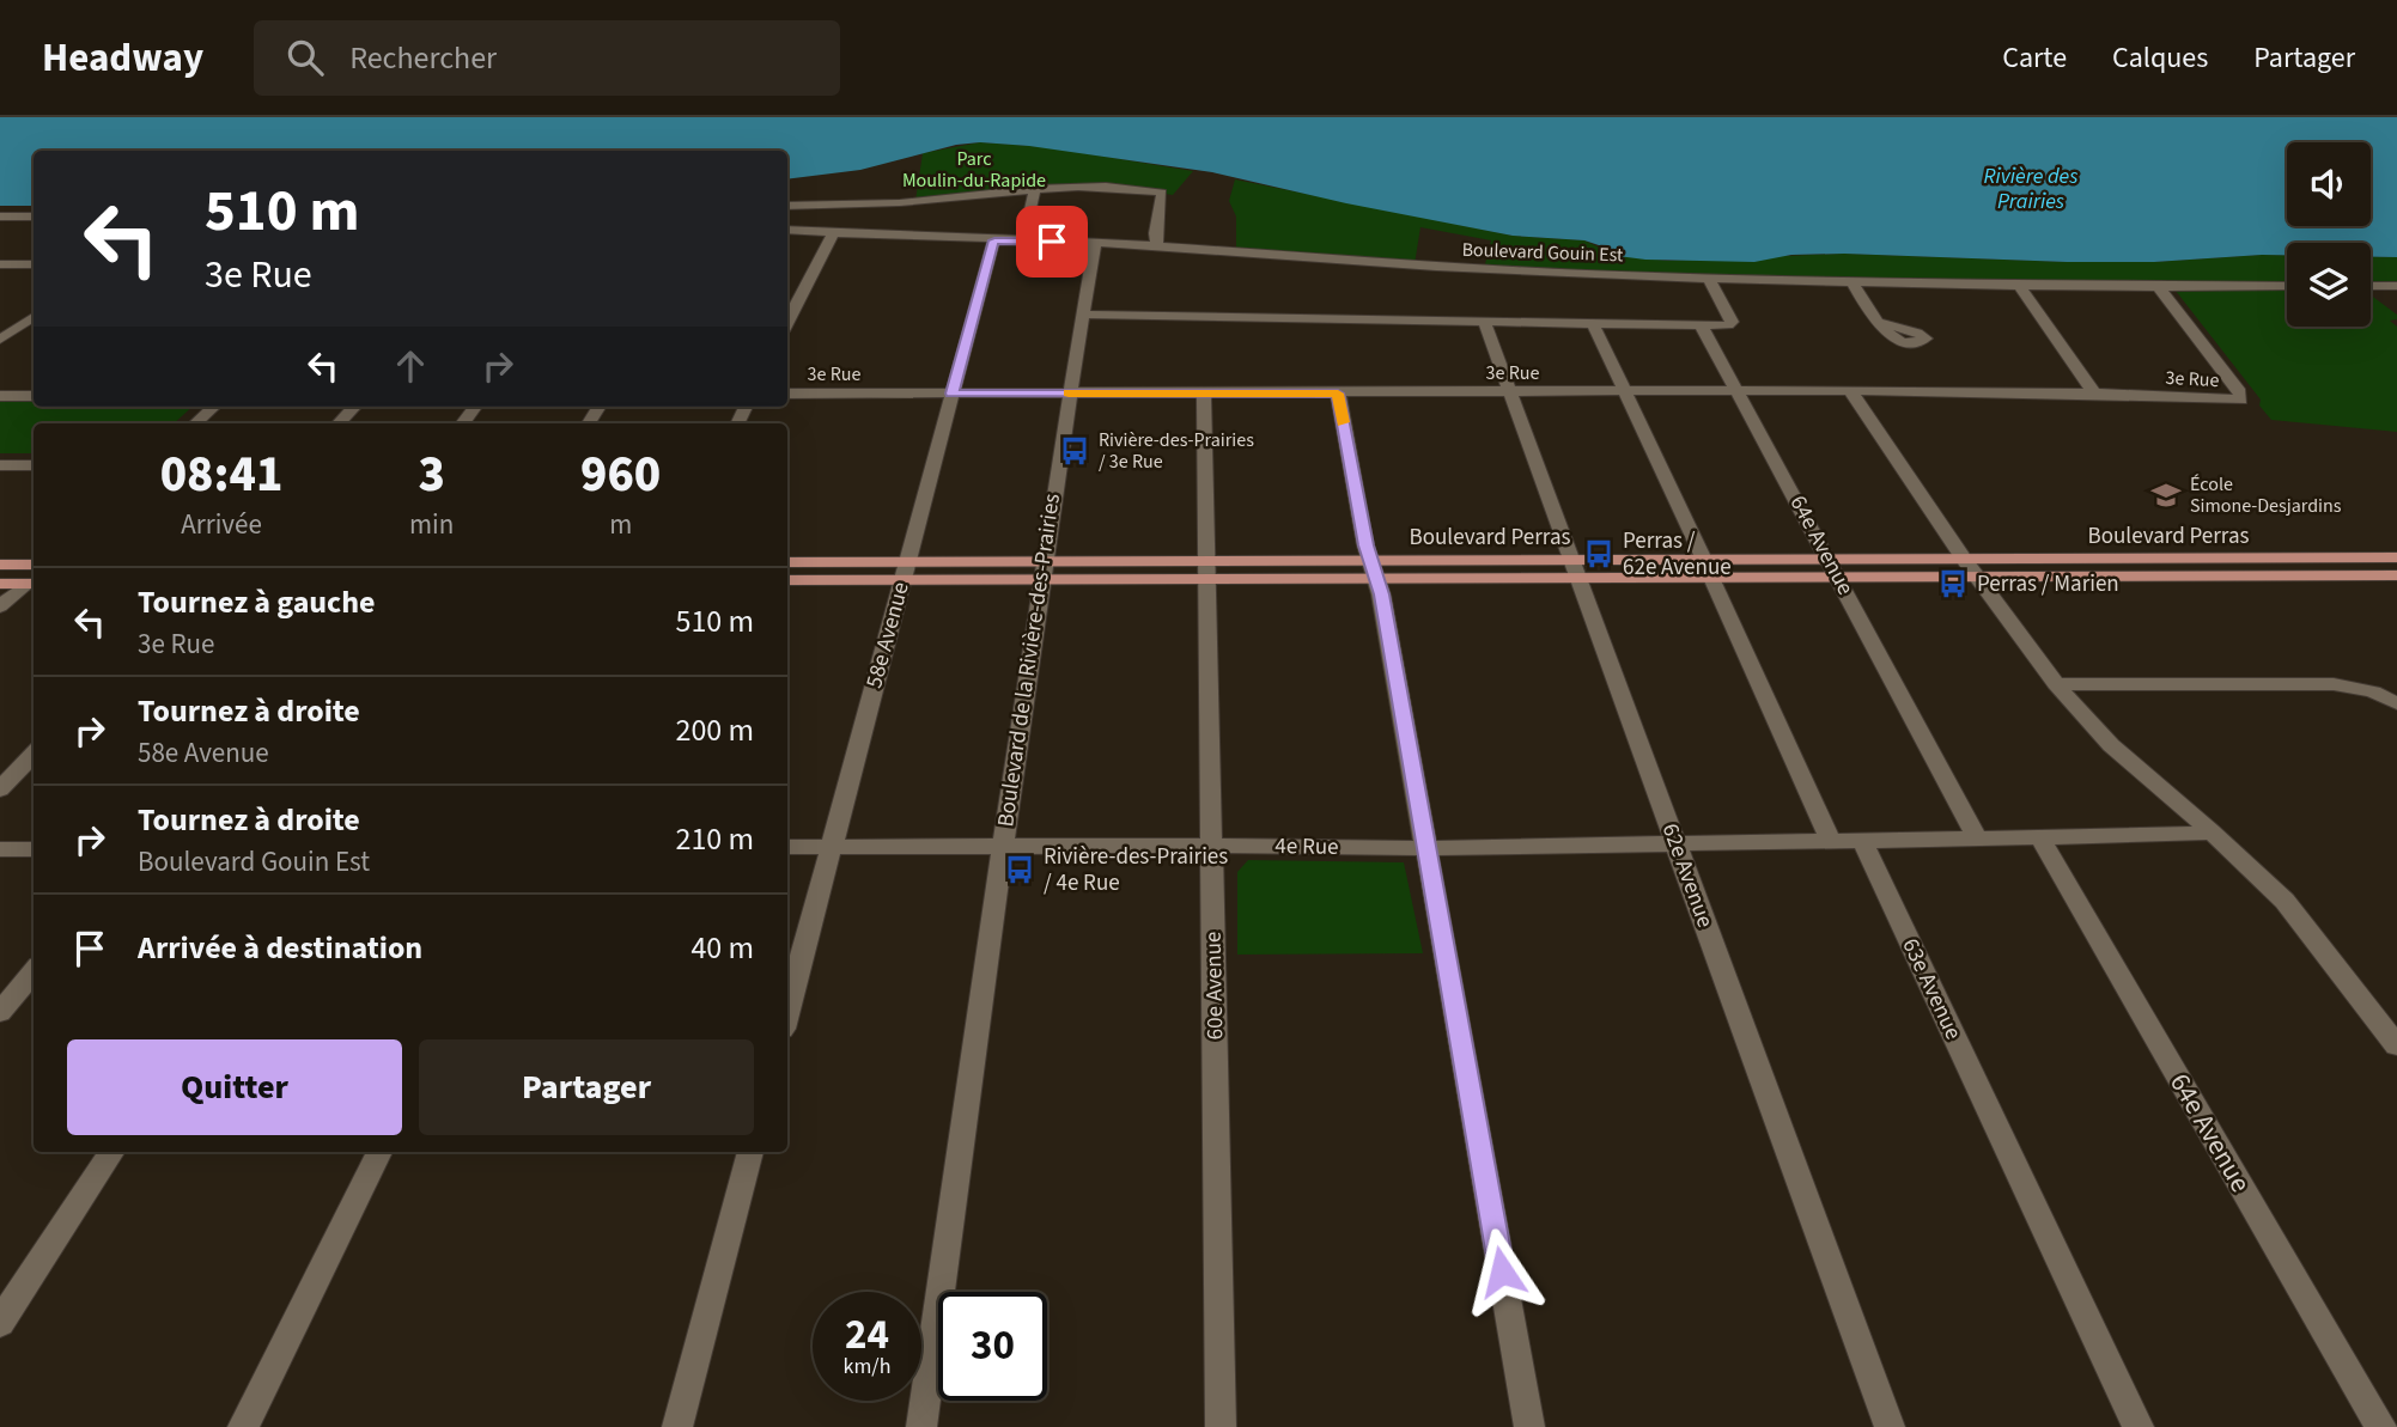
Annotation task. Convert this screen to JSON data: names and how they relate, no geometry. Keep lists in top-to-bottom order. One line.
{"streets":{"main road":["Boulevard Perras"],"street":["Boulevard Gouin Est","3e Rue","64e Avenue","58e Avenue","Boulevard de la Rivière-des-Prairies","4e Rue","62e Avenue","60e Avenue","63e Avenue"]},"crossings":[["Boulevard Gouin Est","3e Rue"],["Boulevard Gouin Est","58e Avenue"],["Boulevard Gouin Est","Boulevard de la Rivière-des-Prairies"],["3e Rue","64e Avenue"],["3e Rue","58e Avenue"],["3e Rue","Boulevard de la Rivière-des-Prairies"],["3e Rue","62e Avenue"],["3e Rue","60e Avenue"],["Boulevard Perras","64e Avenue"],["Boulevard Perras","58e Avenue"],["Boulevard Perras","Boulevard de la Rivière-des-Prairies"],["Boulevard Perras","62e Avenue"],["Boulevard Perras","60e Avenue"],["58e Avenue","4e Rue"],["Boulevard de la Rivière-des-Prairies","4e Rue"],["4e Rue","62e Avenue"],["4e Rue","60e Avenue"]],"water":["Rivière des Prairies"],"parks":["Parc Moulin-du-Rapide"],"places":{"bus stop":["Rivière-des-Prairies / 3e Rue","Perras / 62e Avenue","Perras / Marien","Rivière-des-Prairies / 4e Rue"],"school or university":["École Simone-Desjardins"]},"page":{"header":"Headway","search":"Rechercher","nav":["Carte","Calques","Partager"],"turn":["510 m","3e Rue"],"eta":["08:41","Arrivée","3","min","960","m"],"list":[{"name":"Tournez à gauche","note":"3e Rue","value":"510 m"},{"name":"Tournez à droite","note":"58e Avenue","value":"200 m"},{"name":"Tournez à droite","note":"Boulevard Gouin Est","value":"210 m"},{"name":"Arrivée à destination","value":"40 m"}],"buttons":["Quitter","Partager"],"speed":"24 km/h","limit":"30"}}
